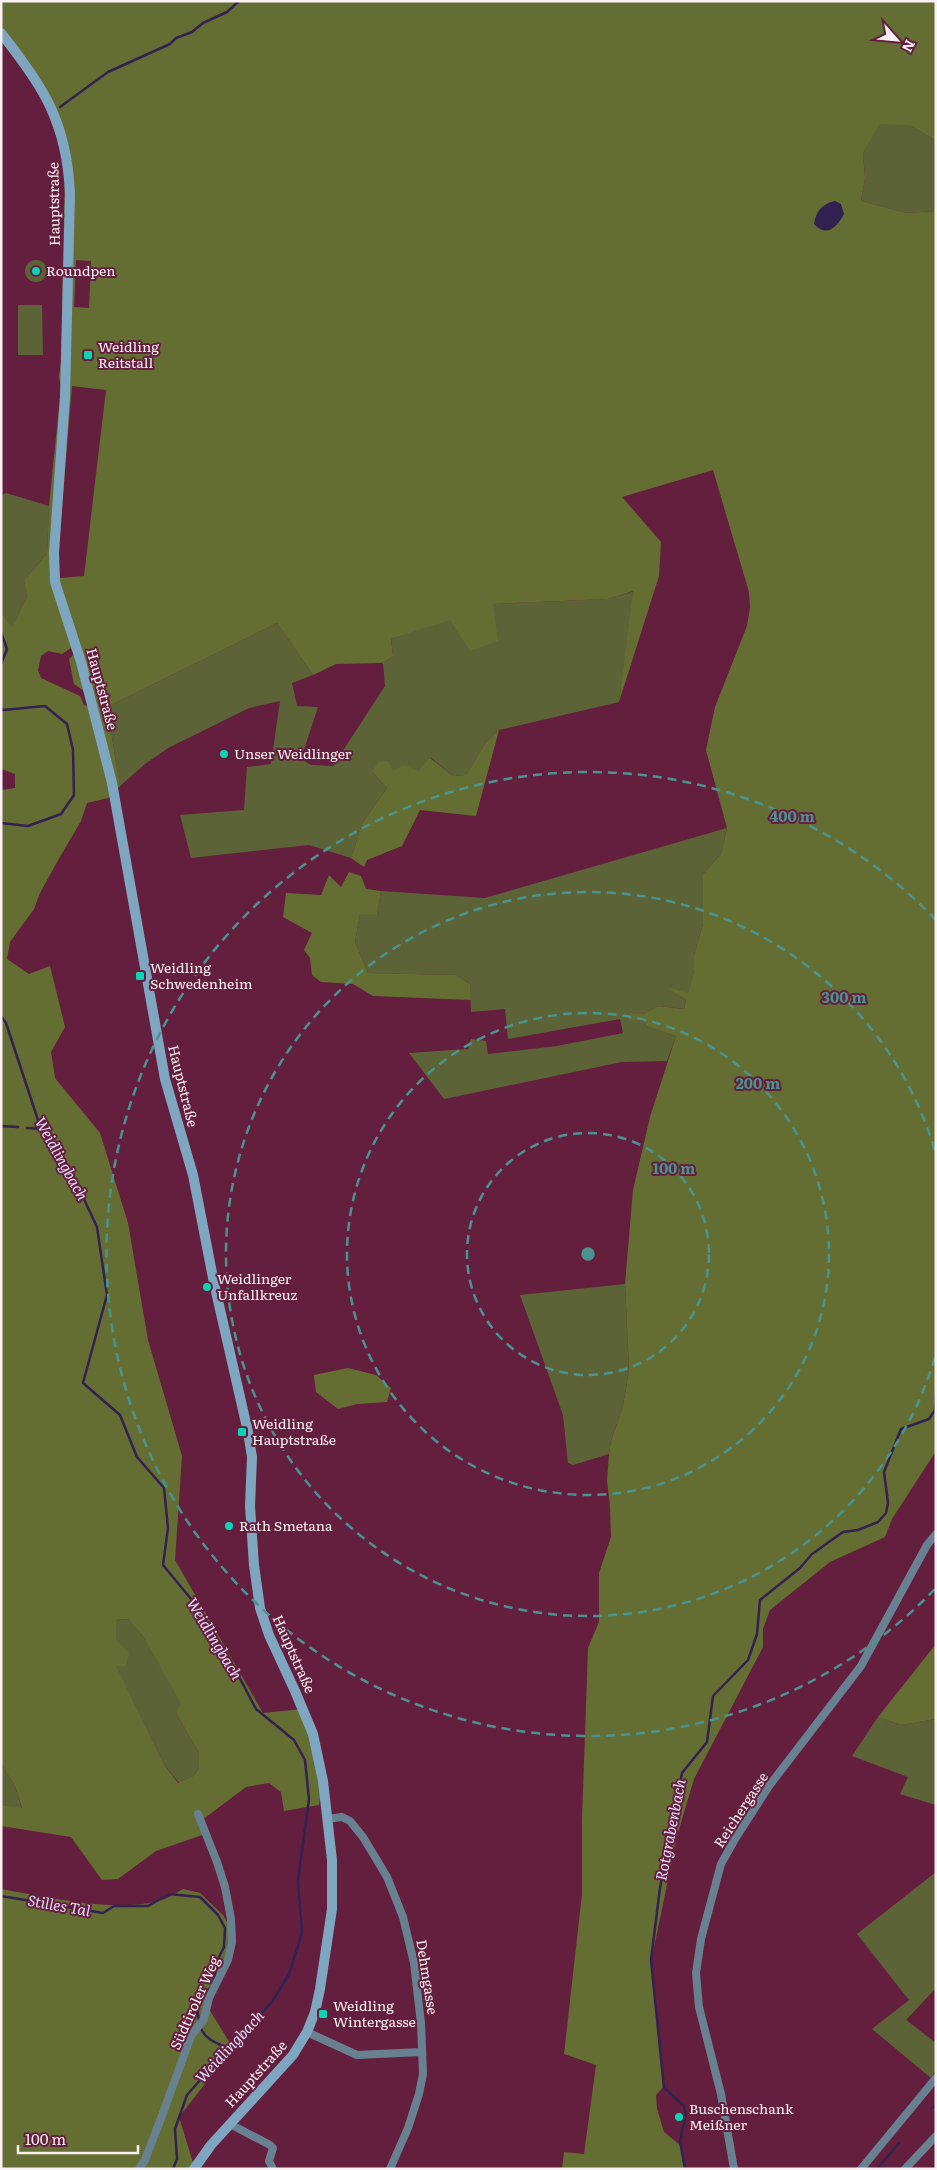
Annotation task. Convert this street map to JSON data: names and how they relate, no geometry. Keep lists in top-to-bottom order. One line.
{"streets":{"main road":["Hauptstraße"],"street":["Reichergasse","Dehmgasse","Südtiroler Weg"]},"crossings":[["Hauptstraße","Dehmgasse"]],"water":["Weidlingbach","Rotgrabenbach","Stilles Tal"],"places":{"other":["Roundpen","Unser Weidlinger","Weidlinger Unfallkreuz","Rath Smetana","Buschenschank Meißner"],"transit":["Weidling Reitstall","Weidling Schwedenheim","Weidling Hauptstraße","Weidling Wintergasse"]},"scale_bar":"100 m","north":"bottom right","rings":["400 m","300 m","200 m","100 m"]}
